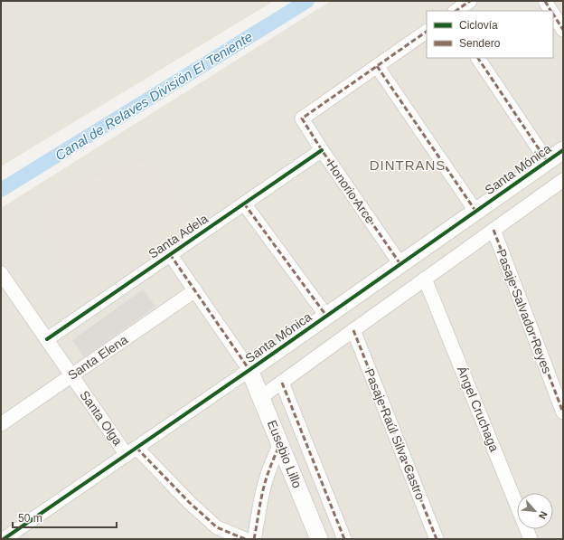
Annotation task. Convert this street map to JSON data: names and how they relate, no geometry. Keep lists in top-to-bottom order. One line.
{"streets":{"street":["Santa Mónica","Honorio Arce","Santa Adela","Pasaje Salvador Reyes","Santa Elena","Ángel Cruchaga","Santa Olga","Pasaje Raúl Silva Castro","Eusebio Lillo"]},"crossings":[["Santa Mónica","Honorio Arce"],["Santa Mónica","Santa Olga"],["Santa Mónica","Eusebio Lillo"],["Honorio Arce","Santa Adela"],["Santa Adela","Santa Olga"],["Santa Elena","Santa Olga"]],"districts":["DINTRANS"],"water":["Canal de Relaves División El Teniente"],"legend":["Ciclovía","Sendero"],"scale_bar":"50 m","north":"bottom right"}
